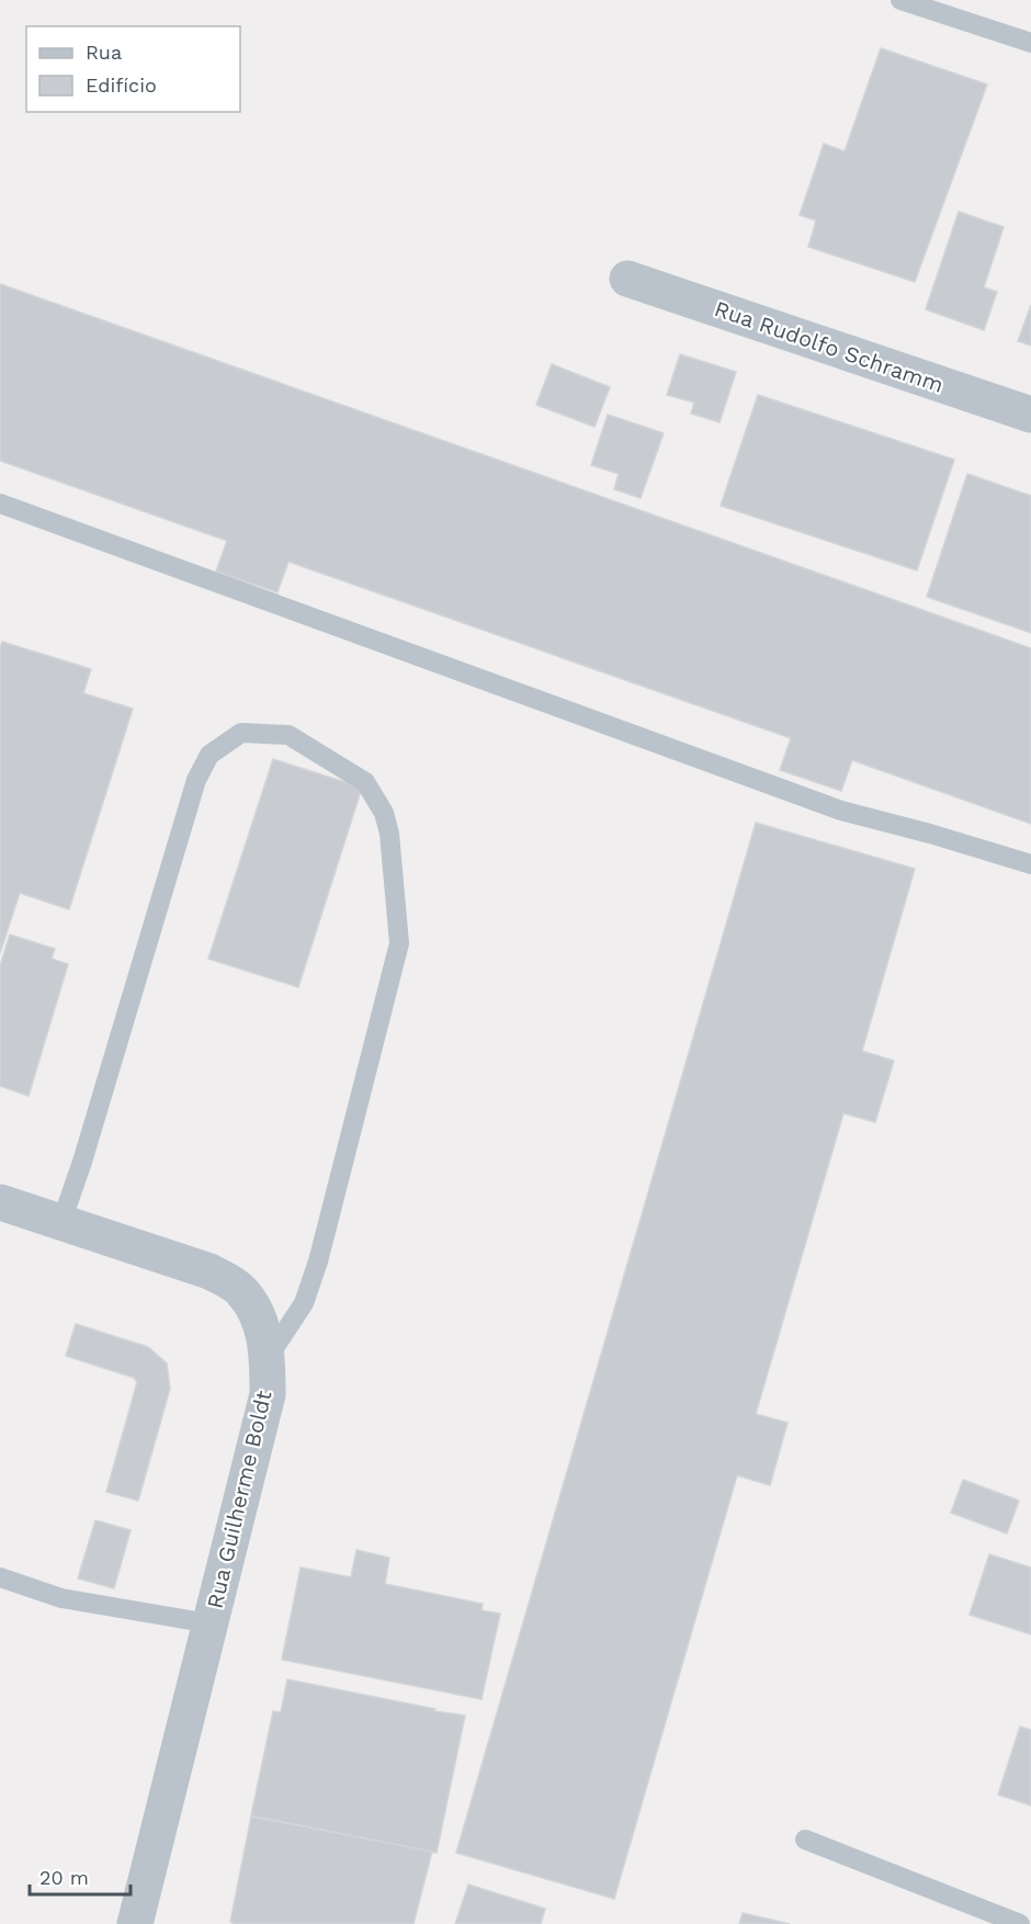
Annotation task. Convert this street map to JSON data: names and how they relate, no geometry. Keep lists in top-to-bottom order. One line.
{"streets":{"street":["Rua Rudolfo Schramm","Rua Guilherme Boldt"]},"legend":["Rua","Edifício"],"scale_bar":"20 m"}
